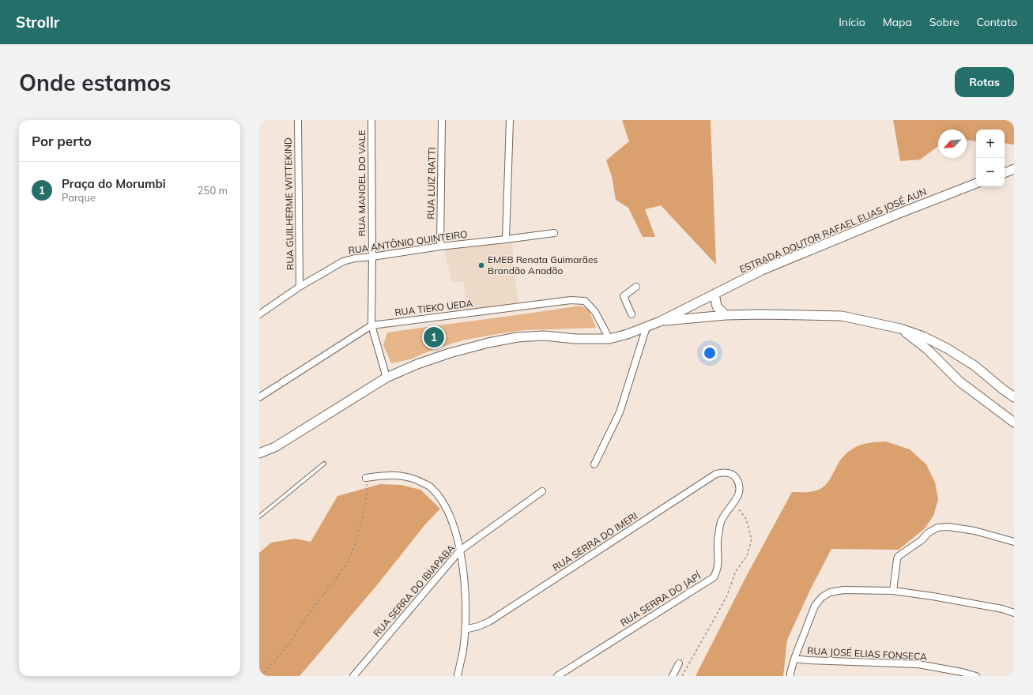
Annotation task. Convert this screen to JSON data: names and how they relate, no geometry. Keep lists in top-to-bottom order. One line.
{"streets":{"main road":["ESTRADA DOUTOR RAFAEL ELIAS JOSÉ AUN"],"street":["RUA MANOEL DO VALE","RUA LUIZ RATTI","RUA GUILHERME WITTEKIND","RUA ANTÔNIO QUINTEIRO","RUA TIEKO UEDA","RUA SERRA DO IMERI","RUA SERRA DO IBIAPABA","RUA SERRA DO JAPÍ","RUA JOSÉ ELIAS FONSECA"]},"crossings":[["RUA MANOEL DO VALE","ESTRADA DOUTOR RAFAEL ELIAS JOSÉ AUN"],["RUA MANOEL DO VALE","RUA ANTÔNIO QUINTEIRO"],["RUA MANOEL DO VALE","RUA TIEKO UEDA"],["RUA LUIZ RATTI","RUA ANTÔNIO QUINTEIRO"],["RUA GUILHERME WITTEKIND","RUA ANTÔNIO QUINTEIRO"],["ESTRADA DOUTOR RAFAEL ELIAS JOSÉ AUN","RUA TIEKO UEDA"],["RUA SERRA DO IMERI","RUA SERRA DO JAPÍ"]],"places":["EMEB Renata Guimarães Brandão Anadão"],"north":"bottom left","page":{"header":"Strollr","nav":["Início","Mapa","Sobre","Contato"],"buttons":"Rotas","title":"Onde estamos","heading":"Por perto","map_buttons":["+","−"],"list":[{"mark":"1","name":"Praça do Morumbi","note":"Parque","value":"250 m"}],"pins":"1"}}
